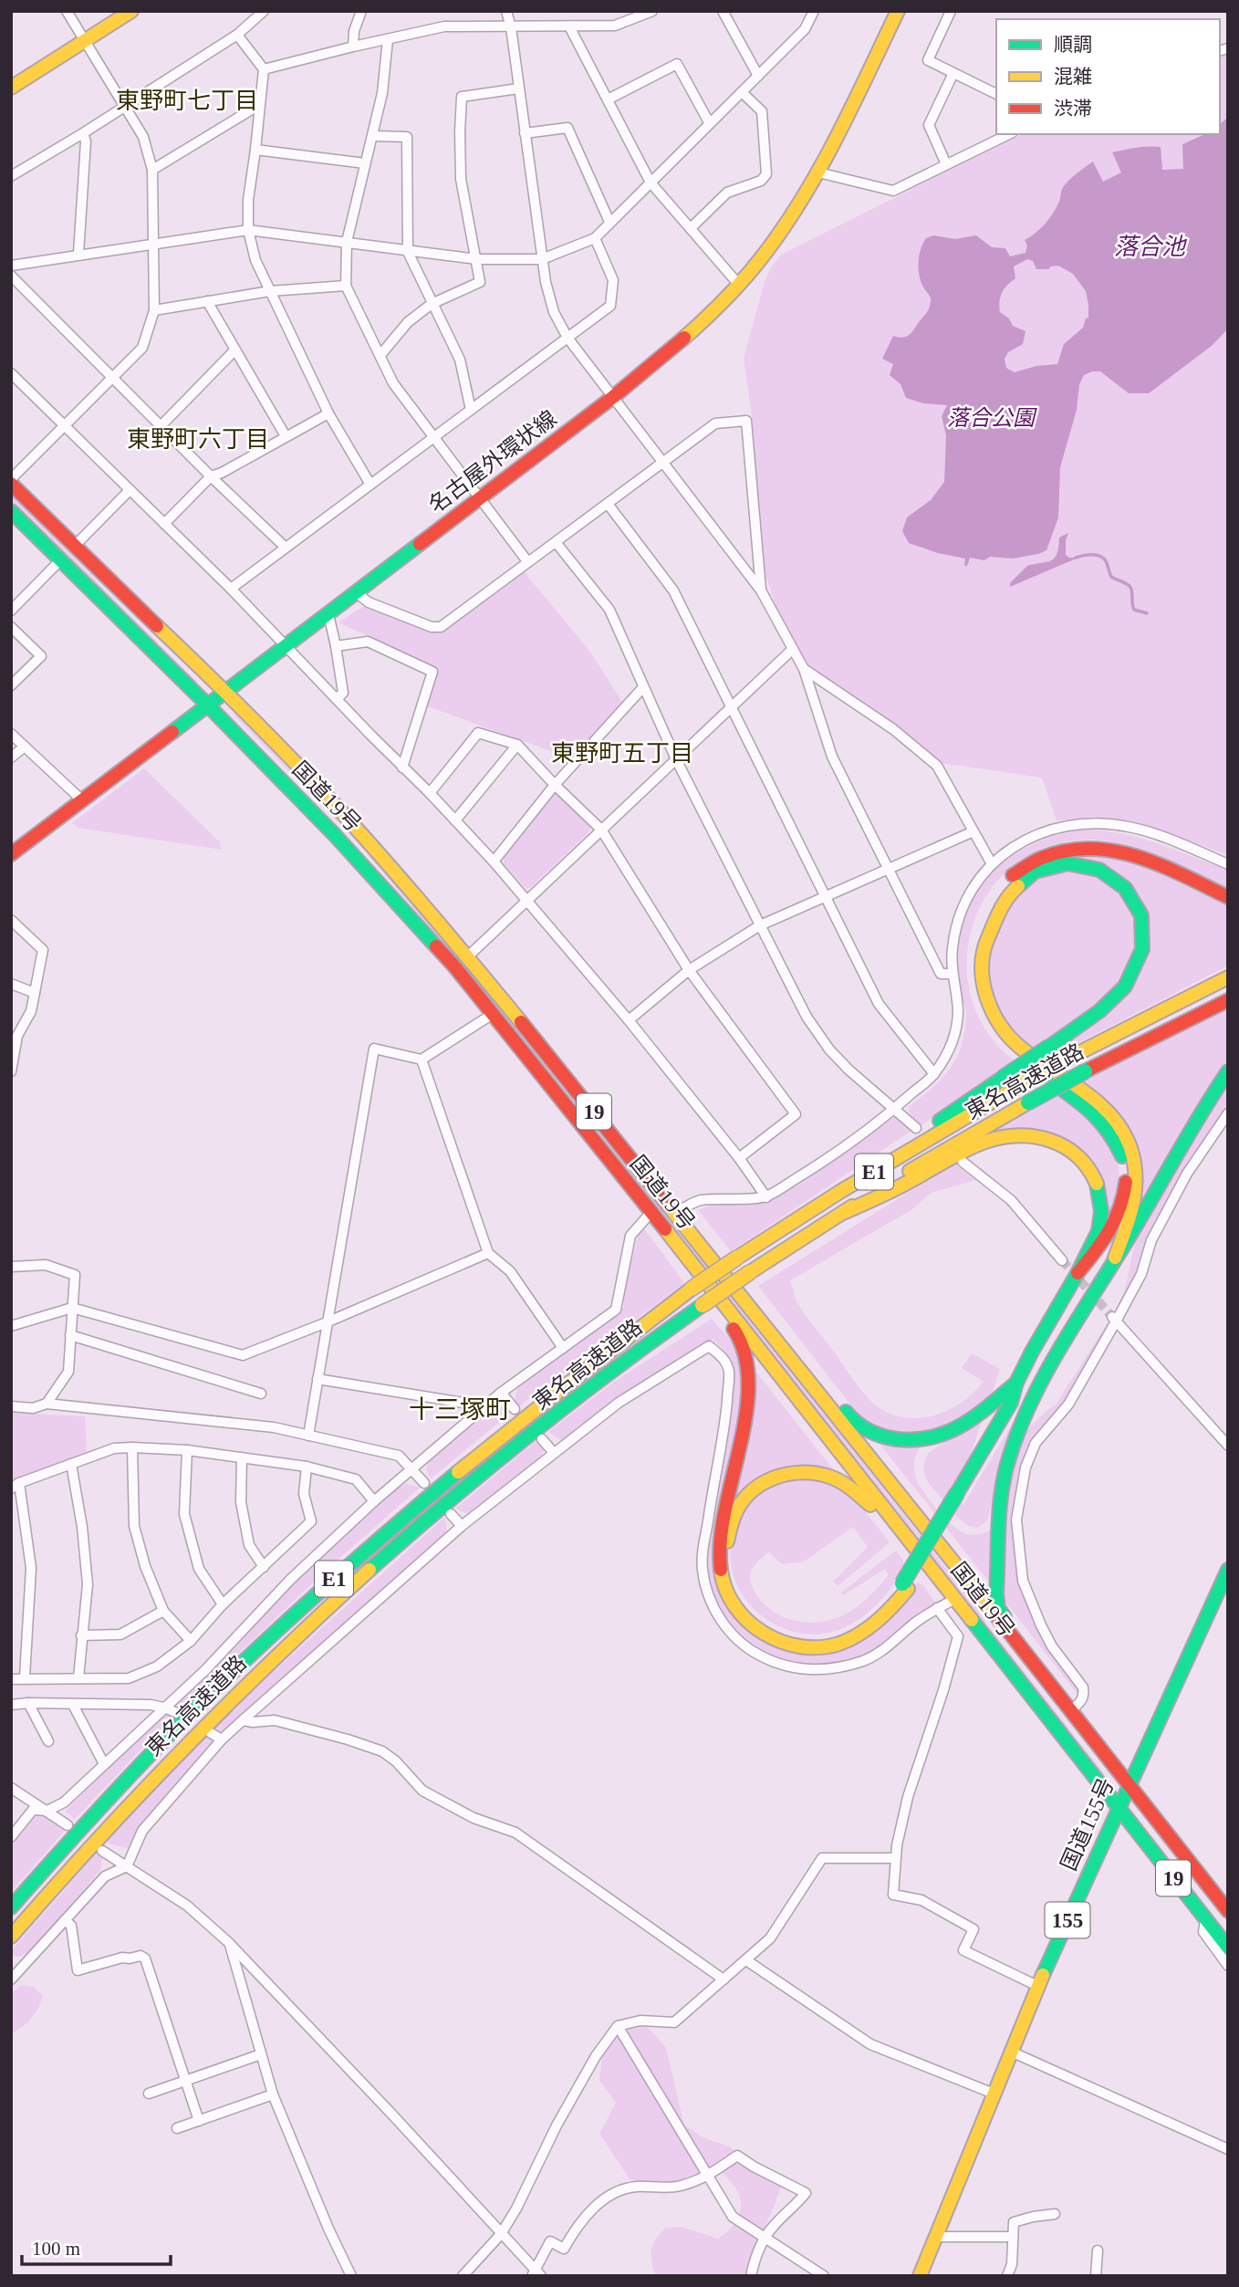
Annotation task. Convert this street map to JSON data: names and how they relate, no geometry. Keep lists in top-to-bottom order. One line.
{"streets":{"main road":["名古屋外環状線","国道19号","東名高速道路","19","E1","国道155号","155"]},"crossings":[["名古屋外環状線","国道19号"],["国道19号","国道155号"]],"districts":["東野町七丁目","東野町六丁目","東野町五丁目","十三塚町"],"water":["落合池"],"parks":["落合公園"],"legend":["順調","混雑","渋滞"],"scale_bar":"100 m"}
